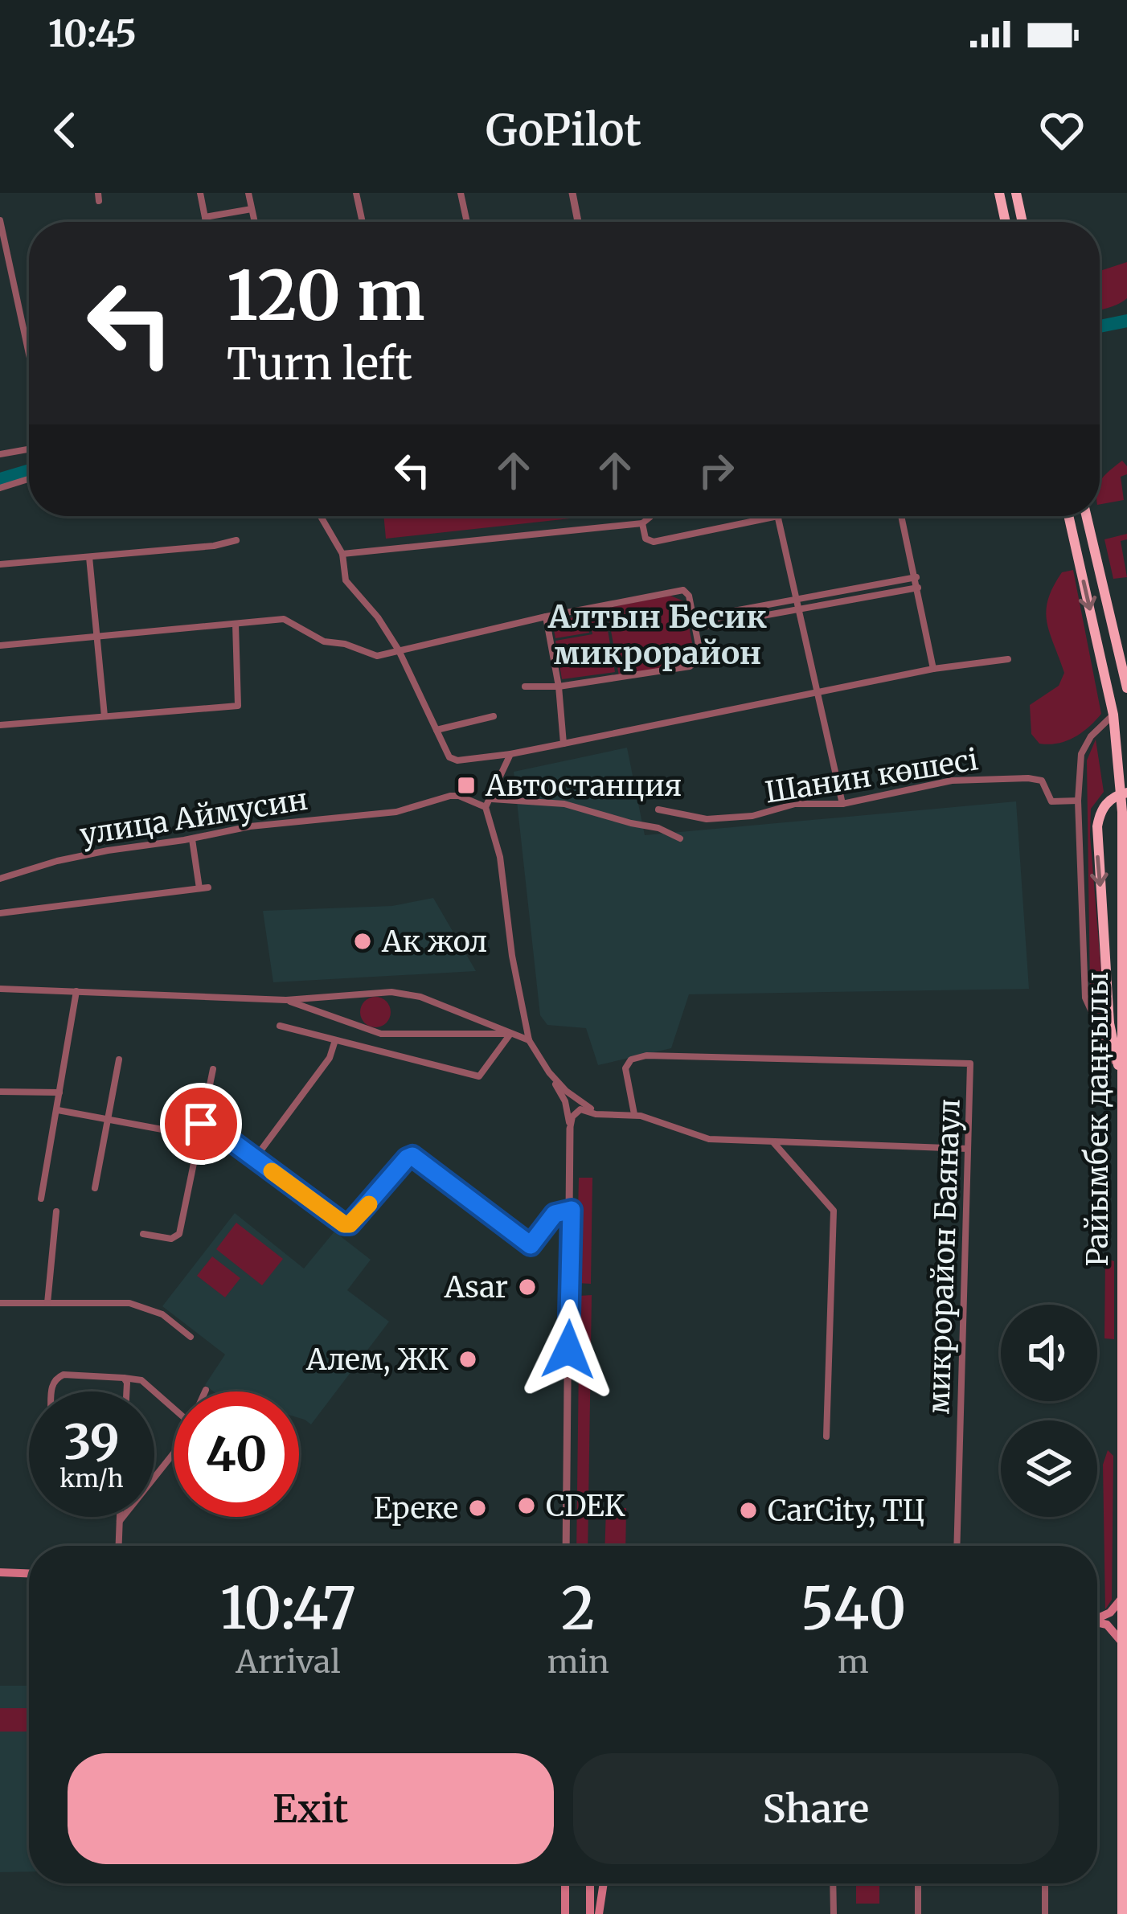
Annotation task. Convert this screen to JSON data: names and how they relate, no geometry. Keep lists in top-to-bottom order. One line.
{"streets":{"highway":["Райымбек даңғылы"],"street":["Шанин көшесі","улица Аймусин","микрорайон Баянаул"]},"districts":["Алтын Бесик микрорайон"],"places":{"transit":["Автостанция"],"other":["Ак жол","Asar","Алем, ЖК","CDEK","Ереке","CarCity, ТЦ"]},"page":{"status":"10:45","header":"GoPilot","turn":["120 m","Turn left"],"speed":"39 km/h","limit":"40","eta":["10:47","Arrival","2","min","540","m"],"buttons":["Exit","Share"]}}
